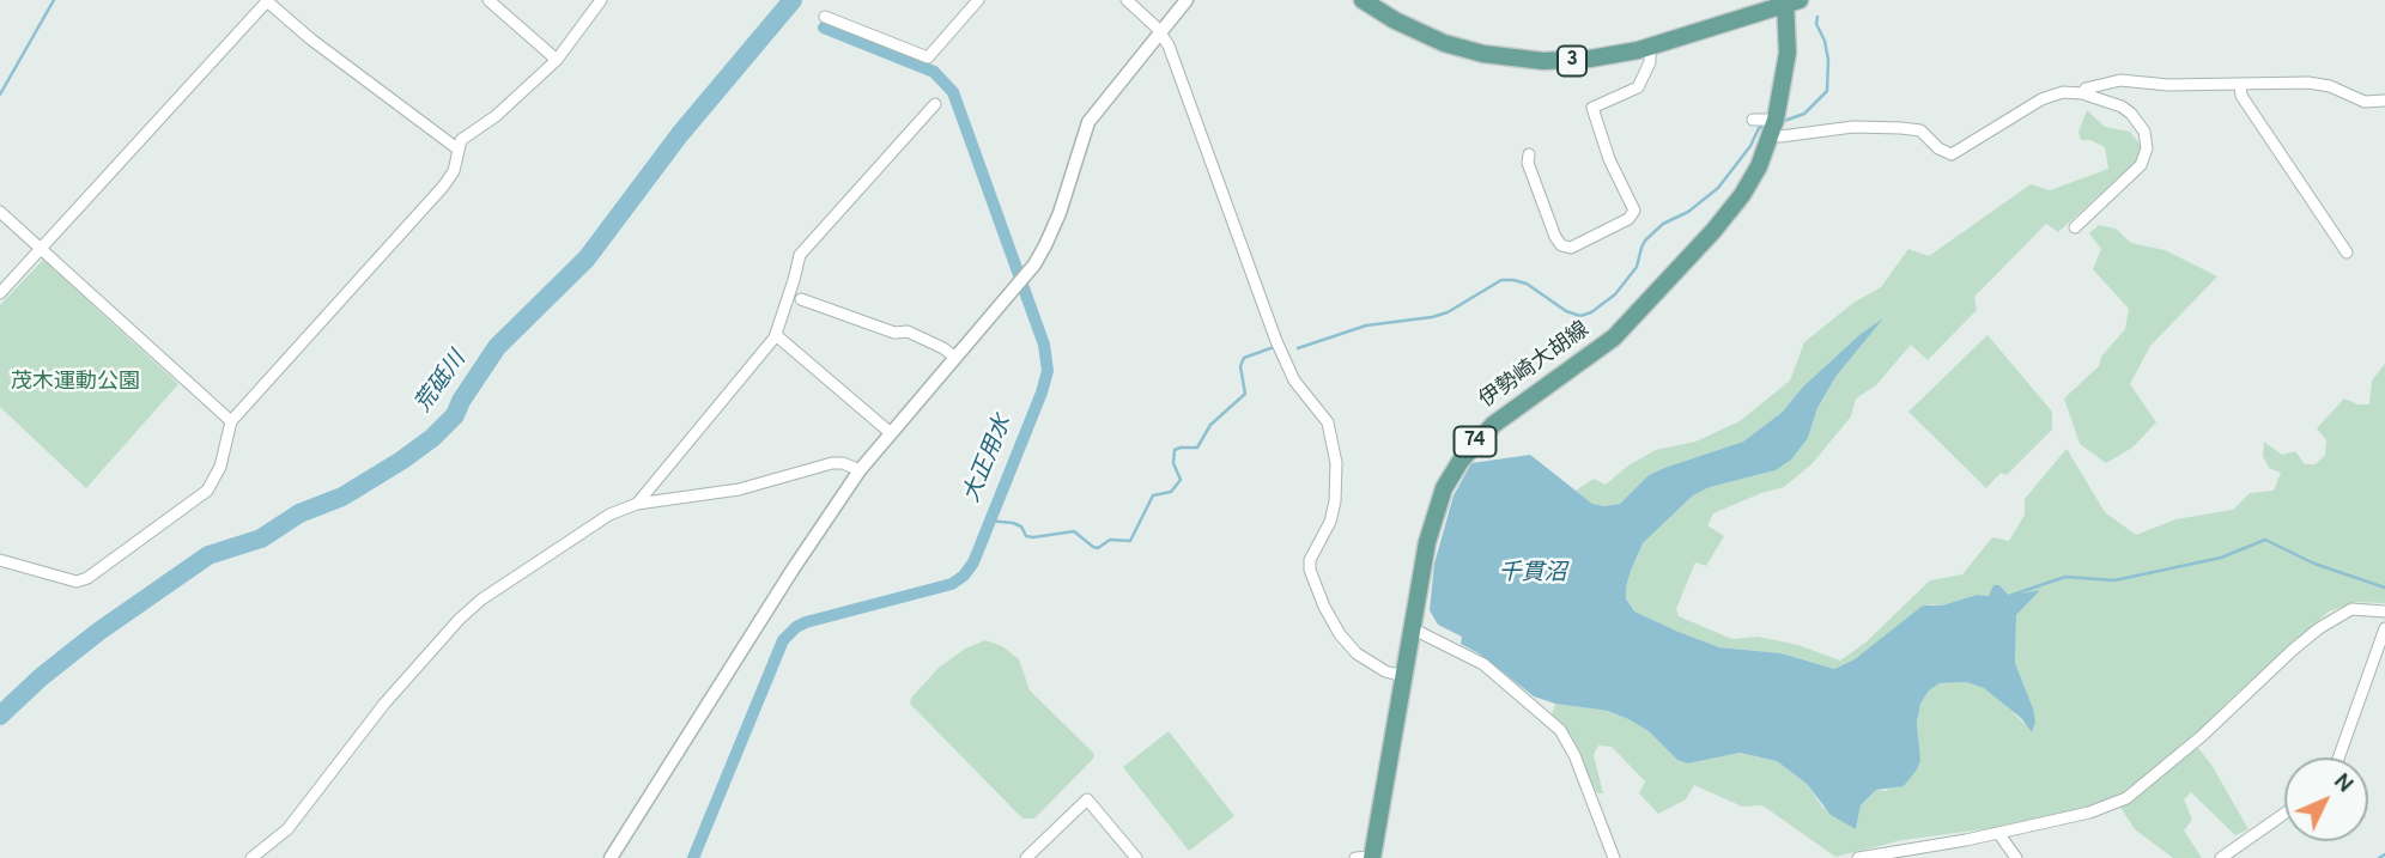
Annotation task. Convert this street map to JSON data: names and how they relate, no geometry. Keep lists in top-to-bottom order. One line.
{"streets":{"main road":["3","伊勢崎大胡線","74"]},"crossings":[["3","伊勢崎大胡線"]],"water":["荒砥川","大正用水","千貫沼"],"parks":["茂木運動公園"],"north":"top right"}
